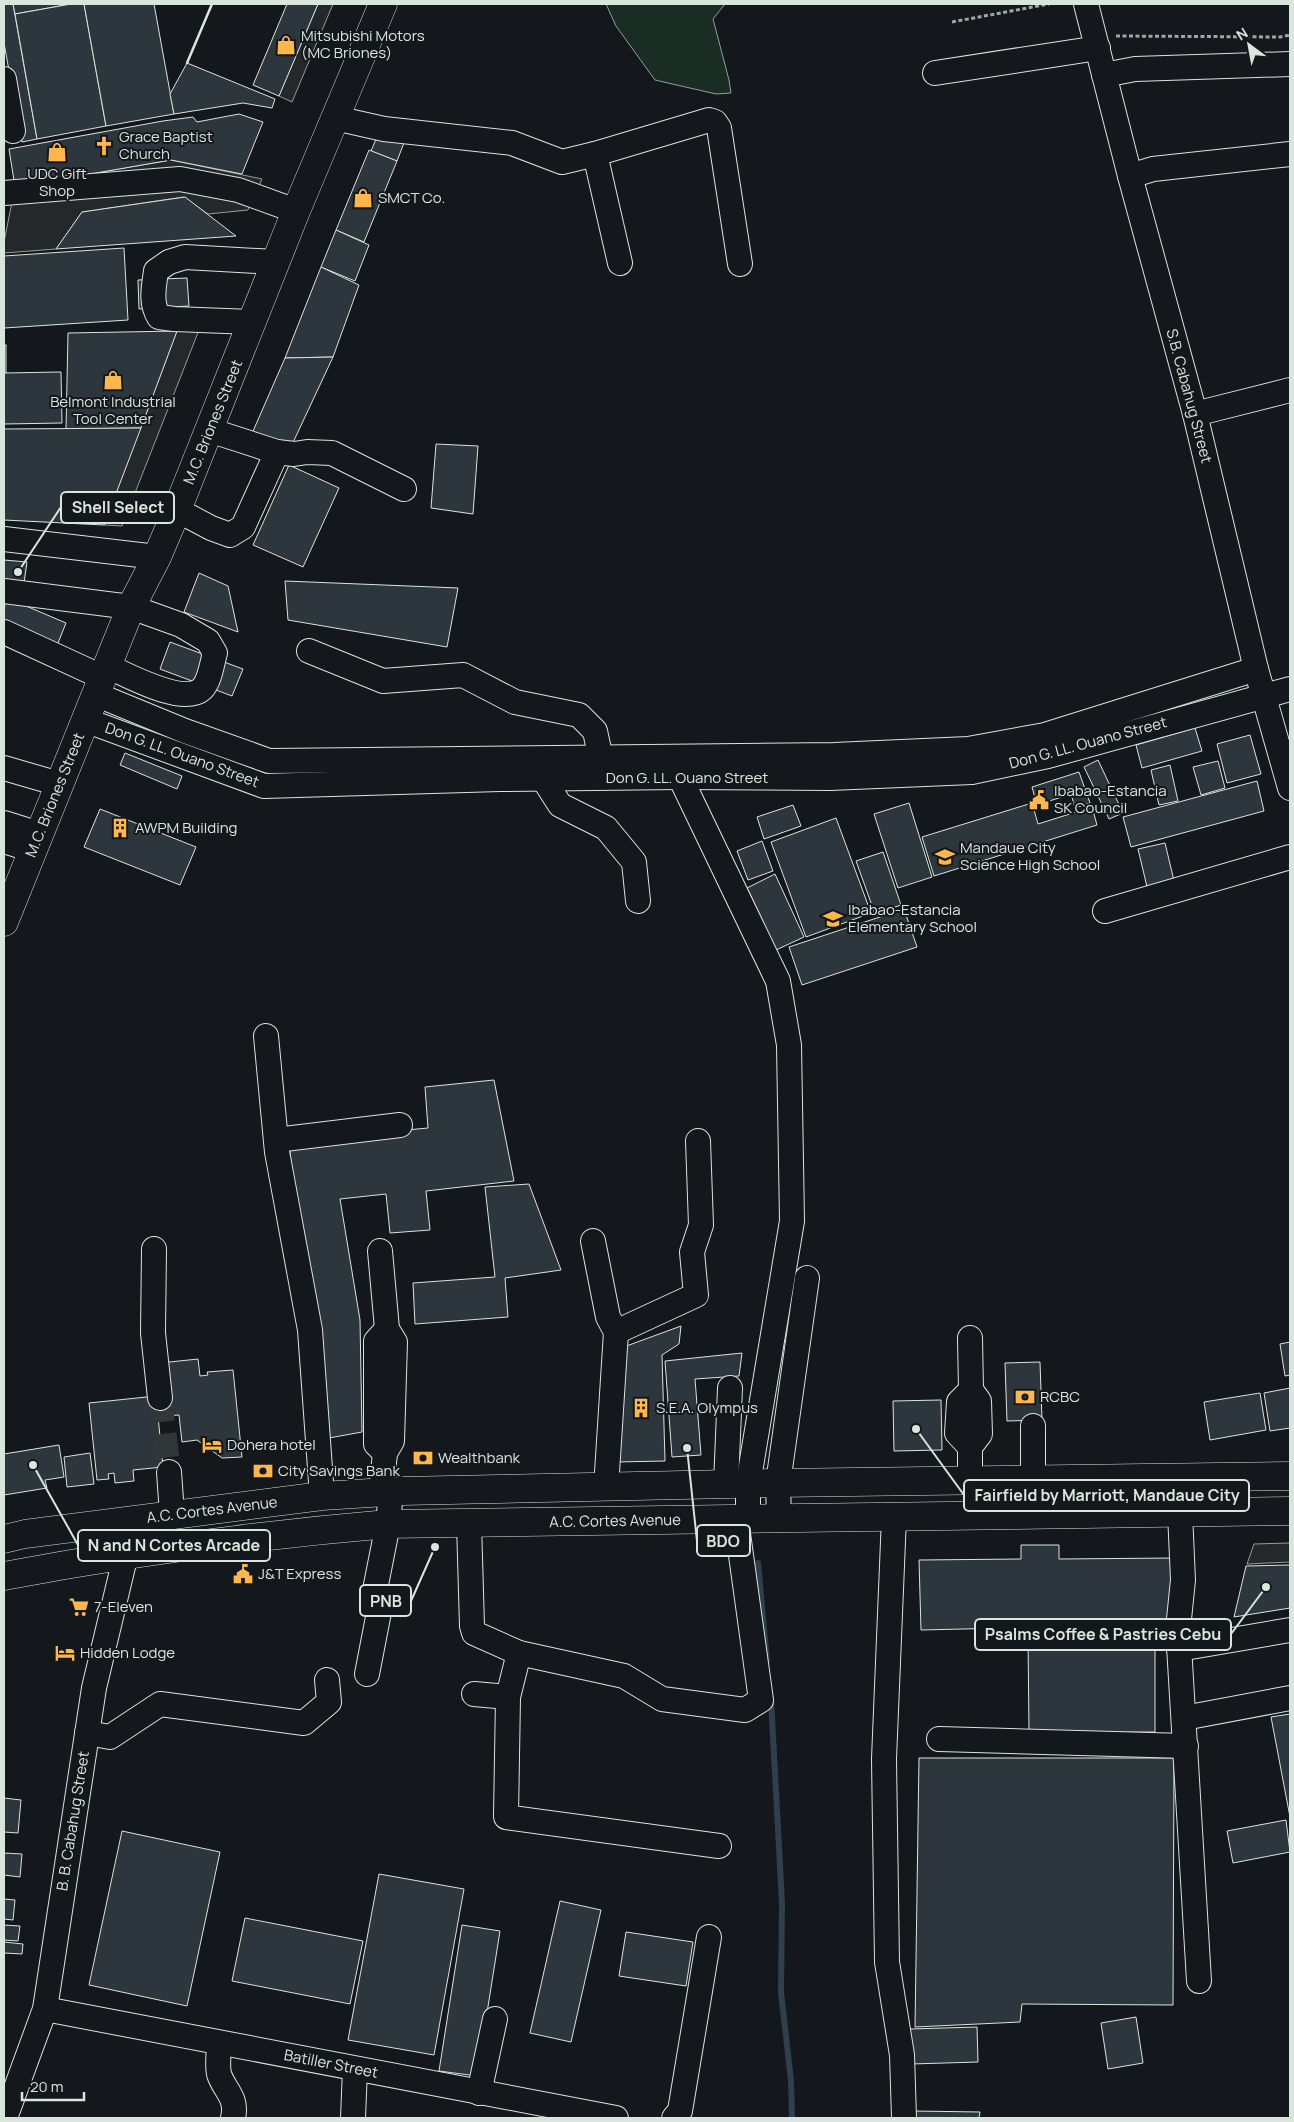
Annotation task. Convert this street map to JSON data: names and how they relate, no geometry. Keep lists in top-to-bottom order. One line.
{"streets":{"main road":["M.C. Briones Street","A.C. Cortes Avenue"],"street":["S.B. Cabahug Street","Don G. LL. Ouano Street","B. B. Cabahug Street","Batiller Street"]},"crossings":[["S.B. Cabahug Street","Don G. LL. Ouano Street"],["M.C. Briones Street","Don G. LL. Ouano Street"],["A.C. Cortes Avenue","B. B. Cabahug Street"],["B. B. Cabahug Street","Batiller Street"]],"places":{"shop":["Mitsubishi Motors (MC Briones)","UDC Gift Shop","SMCT Co.","Belmont Industrial Tool Center"],"church":["Grace Baptist Church"],"other":["Shell Select","Fairfield by Marriott, Mandaue City","BDO","N and N Cortes Arcade","PNB","Psalms Coffee & Pastries Cebu"],"public building":["Ibabao-Estancia SK Council","J&T Express"],"building":["AWPM Building","S.E.A. Olympus"],"school or university":["Mandaue City Science High School","Ibabao-Estancia Elementary School"],"bank":["RCBC","Wealthbank","City Savings Bank"],"hotel":["Dohera hotel","Hidden Lodge"],"supermarket":["7-Eleven"]},"scale_bar":"20 m","north":"top left"}
